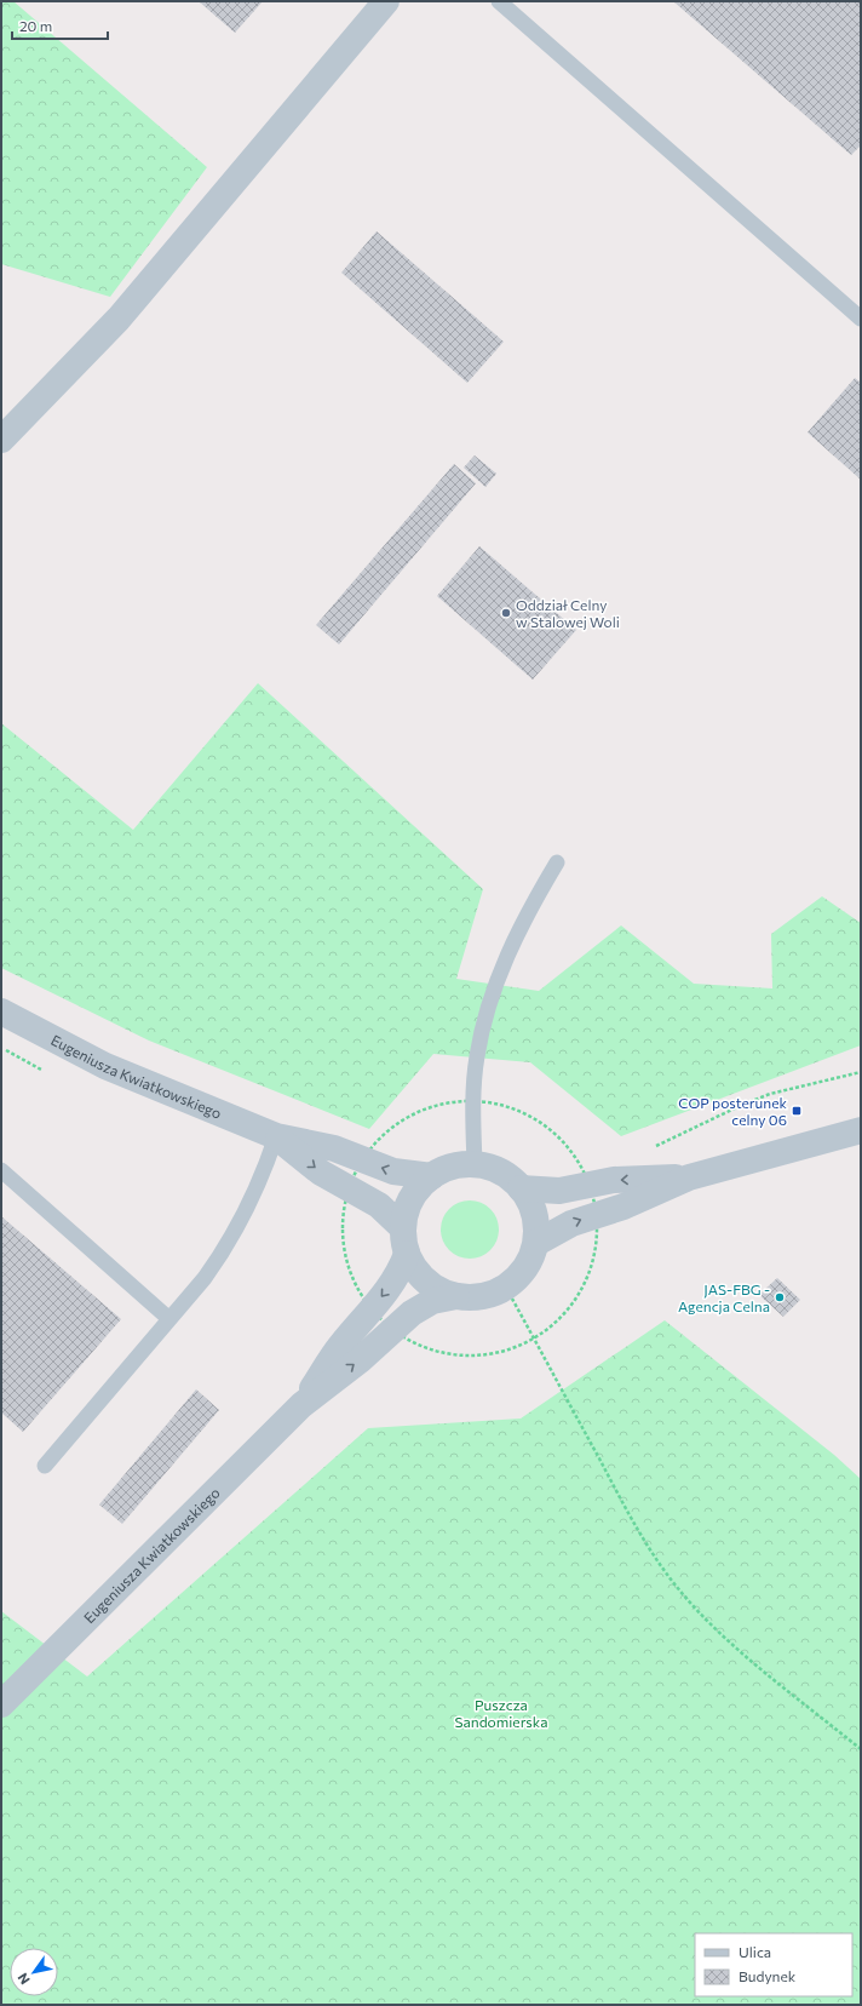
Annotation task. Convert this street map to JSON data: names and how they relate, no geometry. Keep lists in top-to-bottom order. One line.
{"streets":{"street":["Eugeniusza Kwiatkowskiego"]},"parks":["Puszcza Sandomierska"],"places":{"other":["Oddział Celny w Stalowej Woli","JAS-FBG - Agencja Celna"],"transit":["COP posterunek celny 06"]},"legend":["Ulica","Budynek"],"scale_bar":"20 m","north":"bottom left"}
